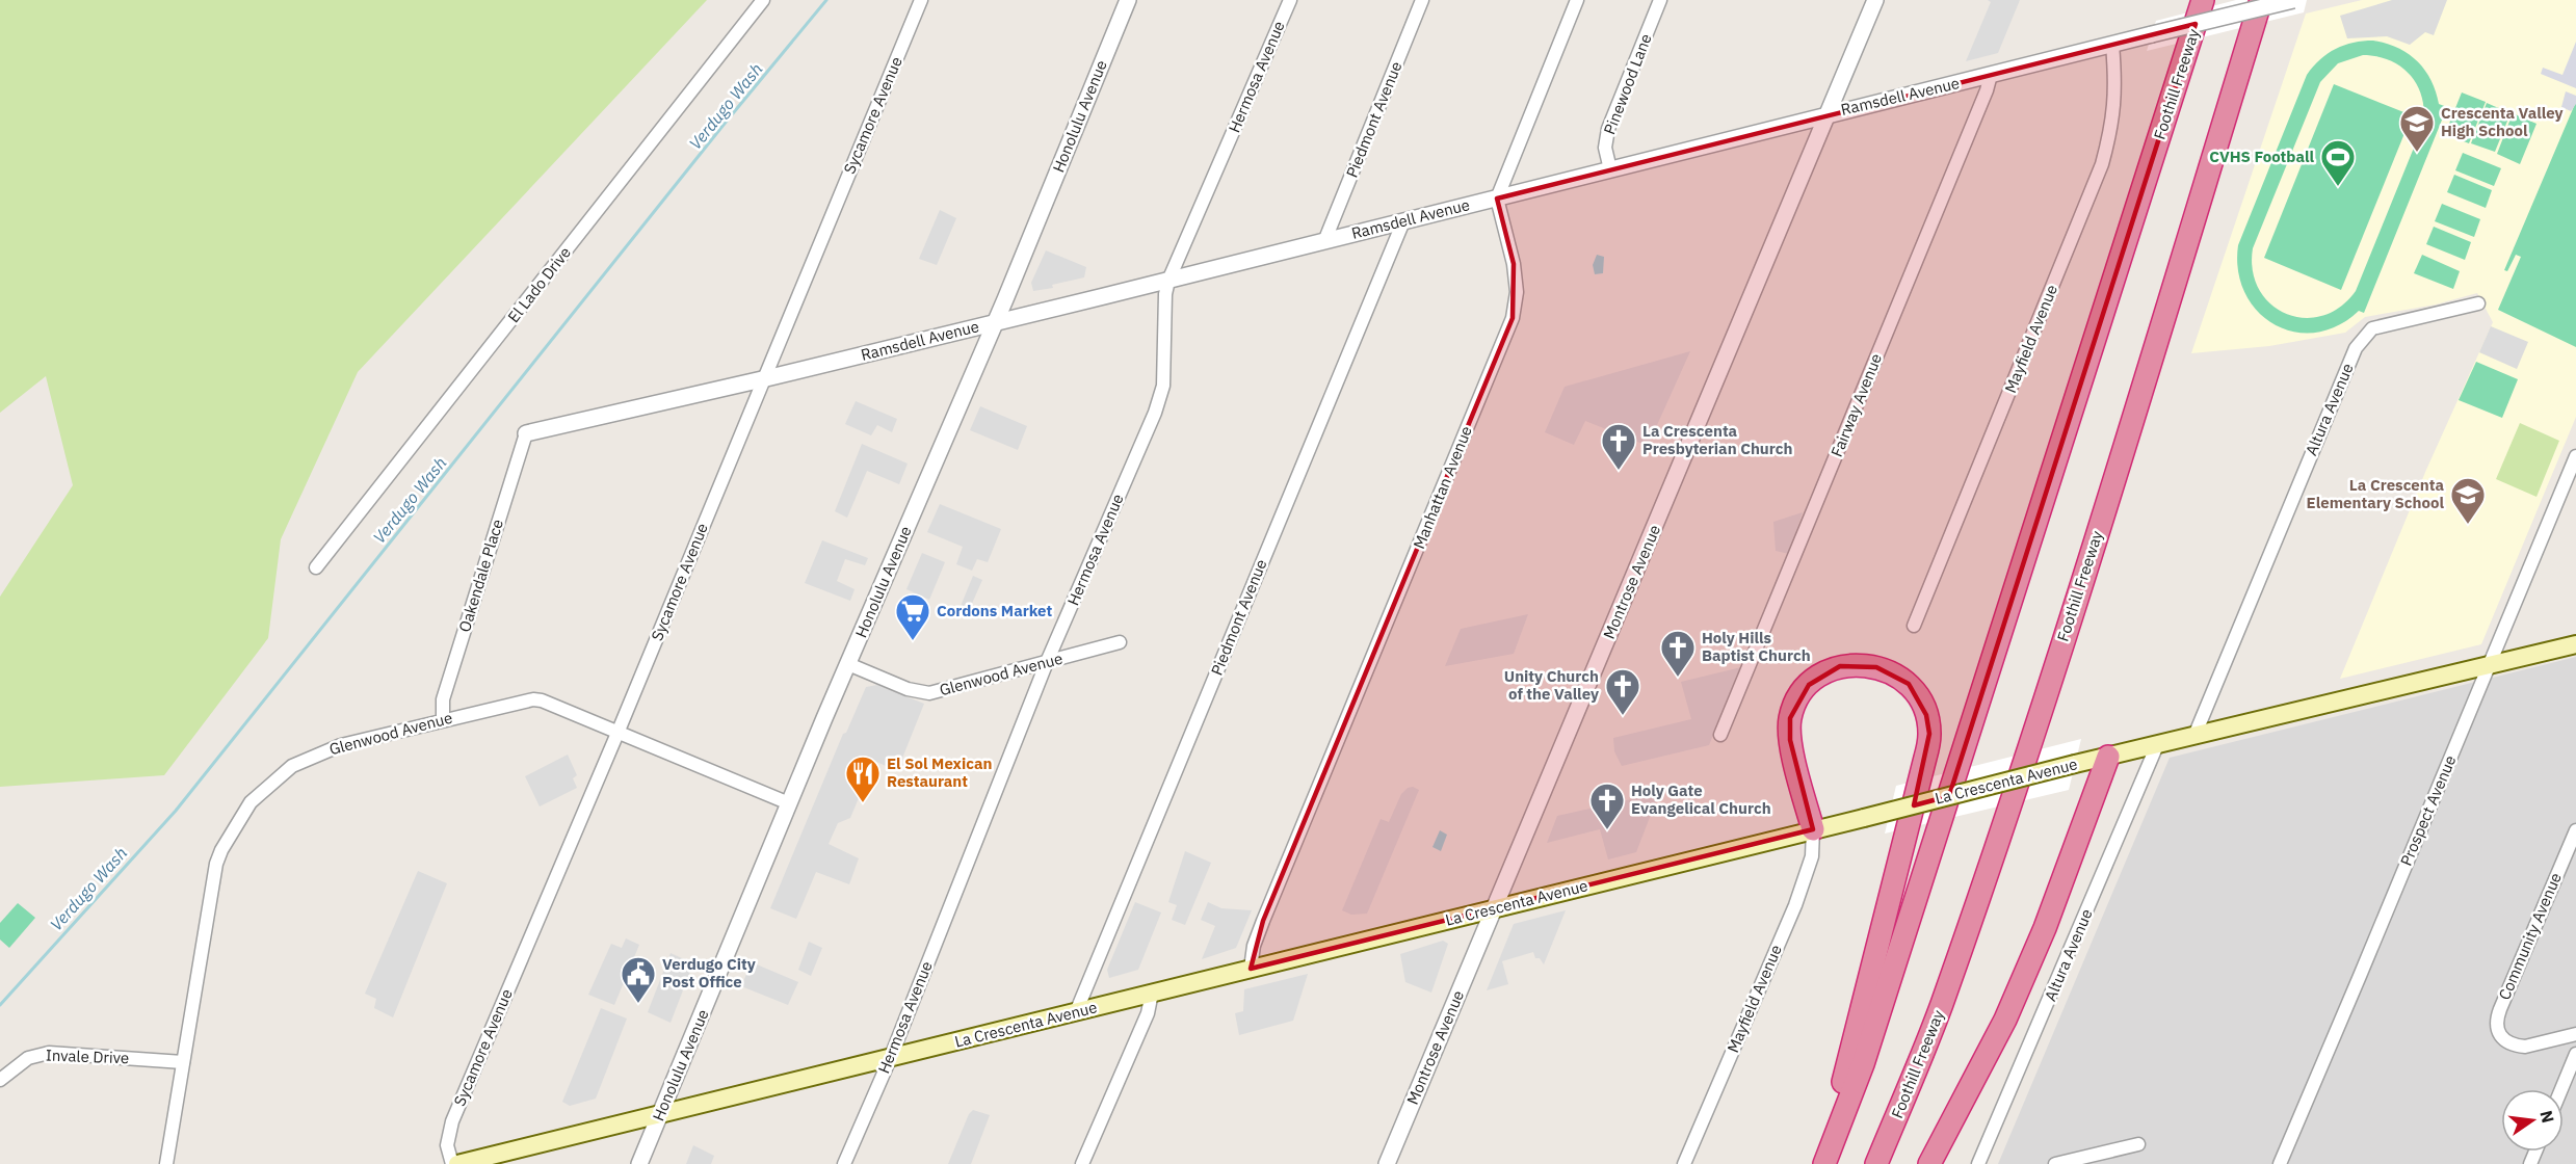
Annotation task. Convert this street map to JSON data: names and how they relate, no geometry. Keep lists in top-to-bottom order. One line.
{"streets":{"highway":["Foothill Freeway"],"main road":["La Crescenta Avenue"],"street":["Hermosa Avenue","Pinewood Lane","Ramsdell Avenue","Sycamore Avenue","Honolulu Avenue","Piedmont Avenue","El Lado Drive","Mayfield Avenue","Fairway Avenue","Altura Avenue","Manhattan Avenue","Oakendale Place","Montrose Avenue","Glenwood Avenue","Prospect Avenue","Community Avenue","Invale Drive"]},"crossings":[["Hermosa Avenue","Ramsdell Avenue"],["Hermosa Avenue","Glenwood Avenue"],["Hermosa Avenue","La Crescenta Avenue"],["Pinewood Lane","Ramsdell Avenue"],["Ramsdell Avenue","Sycamore Avenue"],["Ramsdell Avenue","Honolulu Avenue"],["Ramsdell Avenue","Piedmont Avenue"],["Ramsdell Avenue","Mayfield Avenue"],["Ramsdell Avenue","Fairway Avenue"],["Ramsdell Avenue","Manhattan Avenue"],["Ramsdell Avenue","Oakendale Place"],["Ramsdell Avenue","Montrose Avenue"],["Sycamore Avenue","Glenwood Avenue"],["Honolulu Avenue","Glenwood Avenue"],["Honolulu Avenue","La Crescenta Avenue"],["Piedmont Avenue","La Crescenta Avenue"],["Mayfield Avenue","La Crescenta Avenue"],["Altura Avenue","La Crescenta Avenue"],["Manhattan Avenue","La Crescenta Avenue"],["Oakendale Place","Glenwood Avenue"],["Montrose Avenue","La Crescenta Avenue"],["Glenwood Avenue","Invale Drive"],["La Crescenta Avenue","Prospect Avenue"]],"water":["Verdugo Wash"],"places":{"school or university":["Crescenta Valley High School","La Crescenta Elementary School"],"sports":["CVHS Football"],"church":["La Crescenta Presbyterian Church","Holy Hills Baptist Church","Unity Church of the Valley","Holy Gate Evangelical Church"],"supermarket":["Cordons Market"],"restaurant":["El Sol Mexican Restaurant"],"public building":["Verdugo City Post Office"]},"north":"right"}
